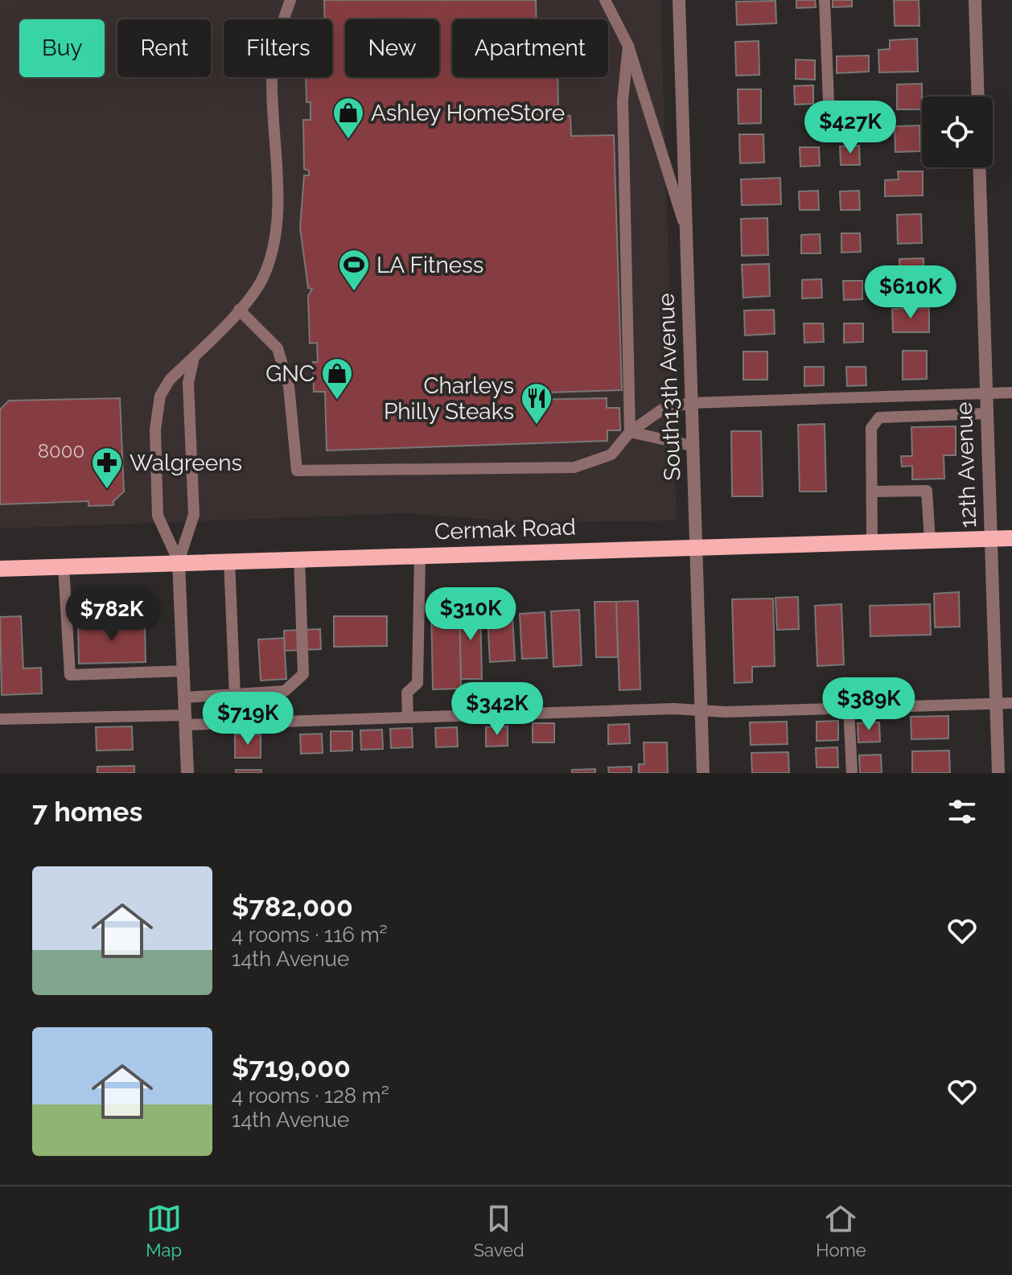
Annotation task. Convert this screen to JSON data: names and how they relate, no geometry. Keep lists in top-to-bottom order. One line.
{"streets":{"main road":["Cermak Road"],"street":["South13th Avenue","12th Avenue"]},"crossings":[["South13th Avenue","Cermak Road"],["12th Avenue","Cermak Road"]],"places":{"shop":["Ashley HomeStore","GNC"],"sports":["LA Fitness"],"restaurant":["Charleys Philly Steaks"],"pharmacy":["Walgreens"]},"house_numbers":["8000"],"page":{"chip":["Buy","Rent","Filters","New","Apartment"],"price":["$427K","$610K","$310K","$782K","$389K","$342K","$719K"],"heading":"7 homes","list":[{"name":"$782,000","note":"4 rooms · 116 m² · 14th Avenue"},{"name":"$719,000","note":"4 rooms · 128 m² · 14th Avenue"}],"tabs":["Map","Saved","Home"]}}
